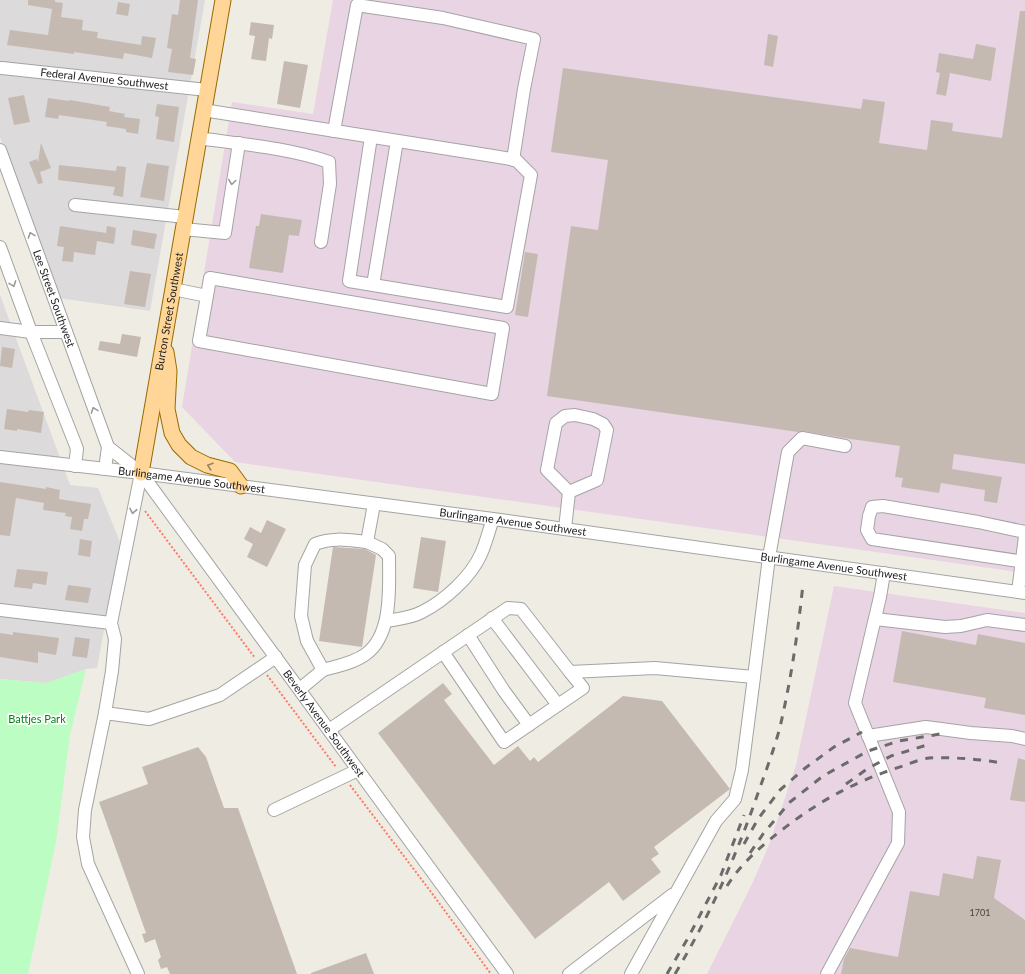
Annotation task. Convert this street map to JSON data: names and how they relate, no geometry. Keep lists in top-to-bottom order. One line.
{"streets":{"main road":["Burton Street Southwest"],"street":["Federal Avenue Southwest","Lee Street Southwest","Burlingame Avenue Southwest","Beverly Avenue Southwest"]},"crossings":[["Federal Avenue Southwest","Burton Street Southwest"],["Lee Street Southwest","Burlingame Avenue Southwest"],["Burton Street Southwest","Burlingame Avenue Southwest"],["Burton Street Southwest","Beverly Avenue Southwest"],["Burlingame Avenue Southwest","Beverly Avenue Southwest"]],"parks":["Battjes Park"],"house_numbers":["1701"]}
